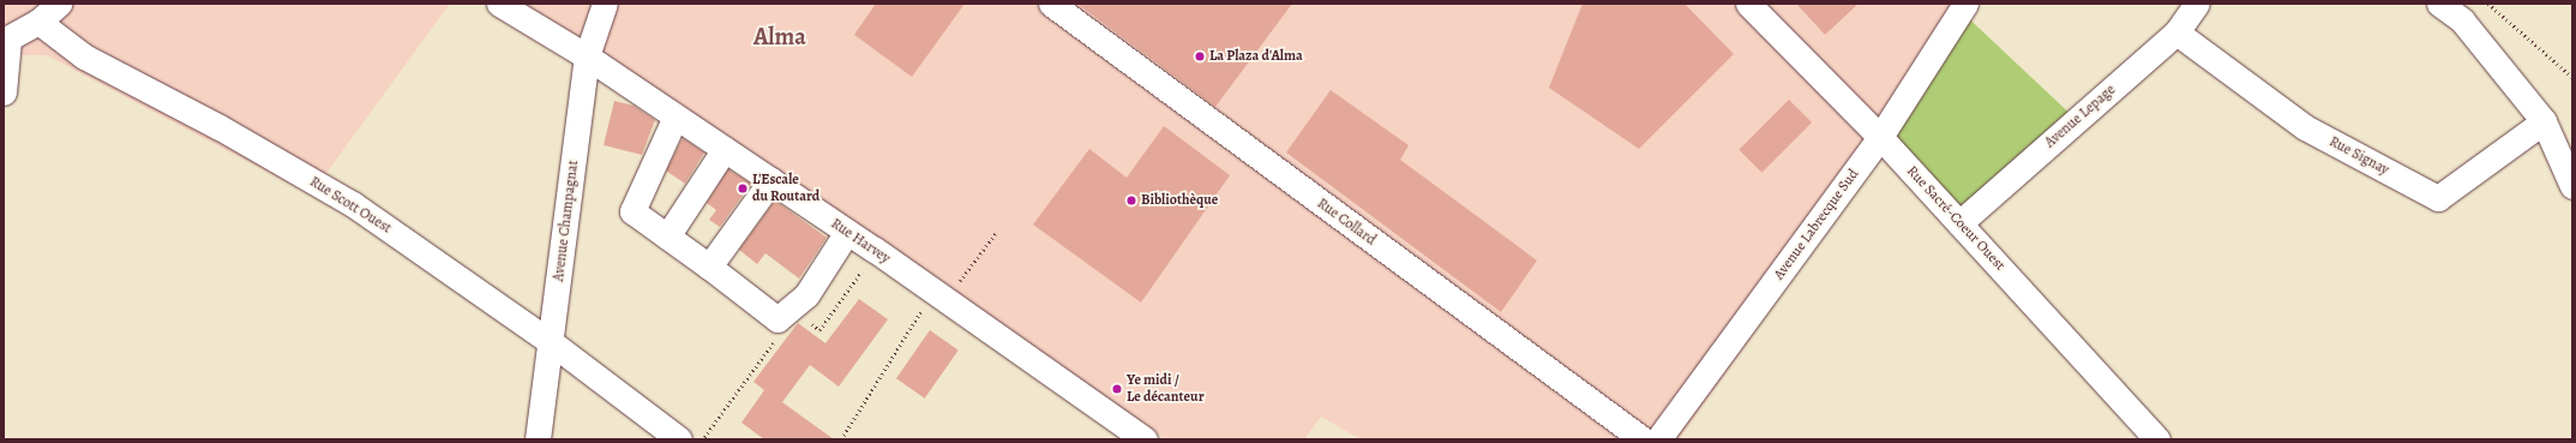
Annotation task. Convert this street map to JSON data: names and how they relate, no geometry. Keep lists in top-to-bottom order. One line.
{"streets":{"street":["Avenue Lepage","Rue Signay","Rue Scott Ouest","Rue Sacré-Coeur Ouest","Avenue Champagnat","Rue Collard","Avenue Labrecque Sud","Rue Harvey"]},"crossings":[["Avenue Lepage","Rue Signay"],["Avenue Lepage","Rue Sacré-Coeur Ouest"],["Rue Scott Ouest","Avenue Champagnat"],["Rue Sacré-Coeur Ouest","Avenue Labrecque Sud"],["Avenue Champagnat","Rue Harvey"]],"districts":["Alma"],"places":["La Plaza d'Alma","L'Escale du Routard","Bibliothèque","Ye midi / Le décanteur"]}
